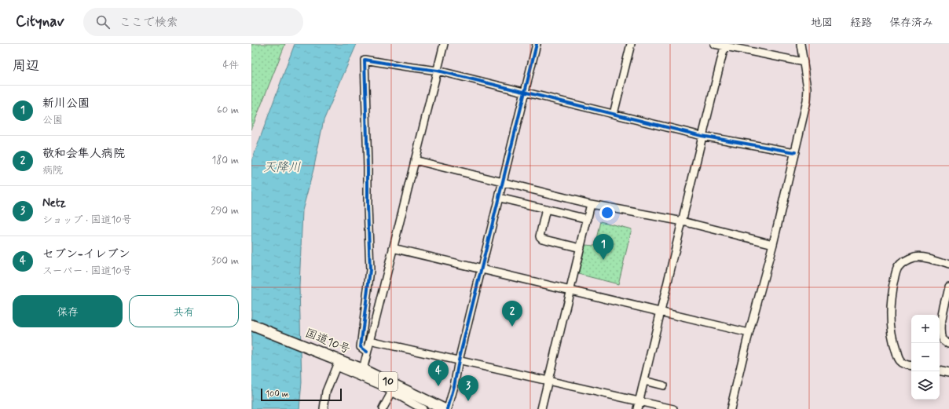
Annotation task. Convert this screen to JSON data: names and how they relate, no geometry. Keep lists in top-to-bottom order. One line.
{"streets":{"highway":["国道10号","10"]},"water":["天降川"],"scale_bar":"100 m","page":{"header":"Citynav","search":"ここで検索","nav":["地図","経路","保存済み"],"heading":["周辺","4件"],"list":[{"mark":"1","name":"新川公園","note":"公園","value":"60 m"},{"mark":"2","name":"敬和会隼人病院","note":"病院","value":"180 m"},{"mark":"3","name":"Netz","note":"ショップ · 国道10号","value":"290 m"},{"mark":"4","name":"セブン-イレブン","note":"スーパー · 国道10号","value":"300 m"}],"pins":["1","2","4","3"],"buttons":["保存","共有"],"map_buttons":["+","−"],"scale":"100 m"}}
